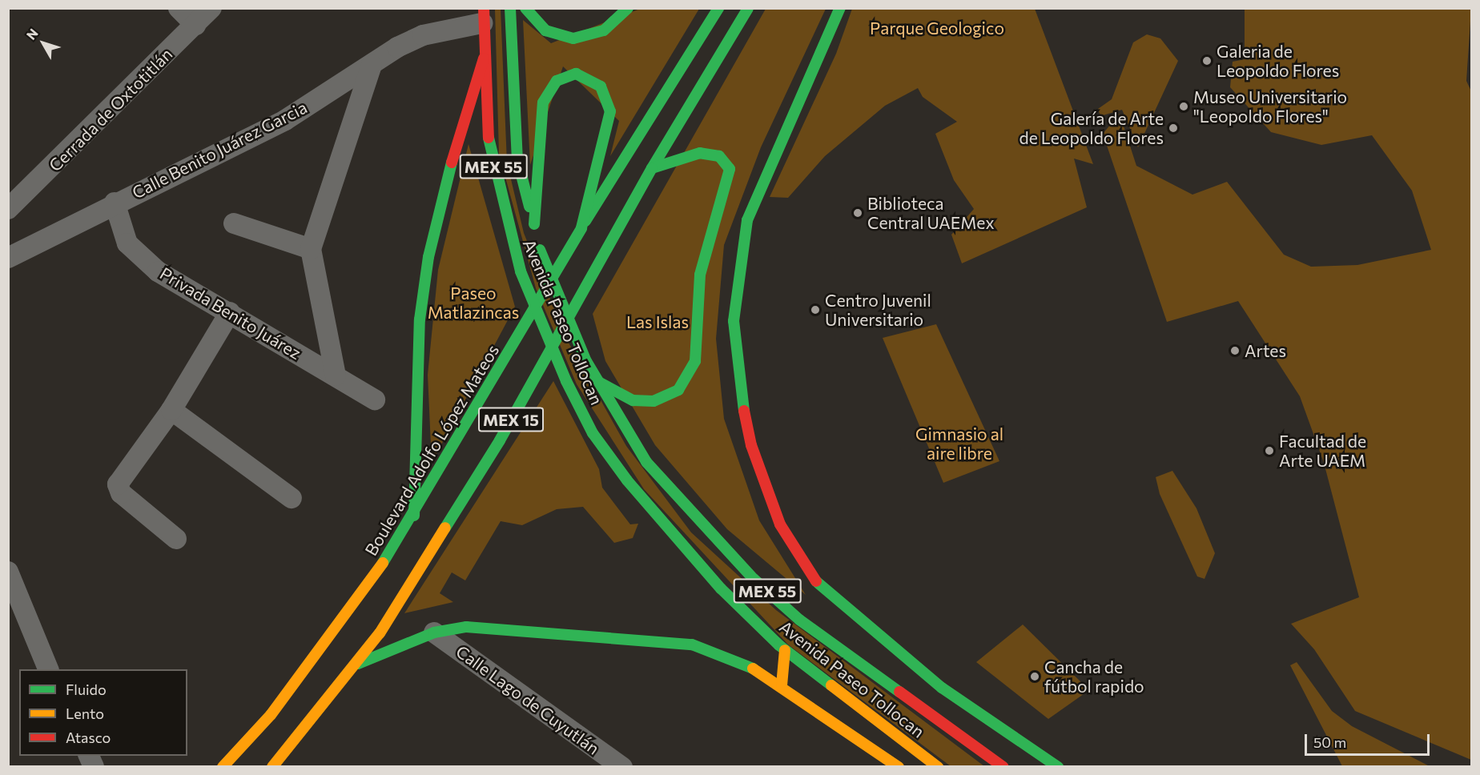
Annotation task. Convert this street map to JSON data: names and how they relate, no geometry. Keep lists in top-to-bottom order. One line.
{"streets":{"main road":["MEX 55","Avenida Paseo Tollocan","MEX 15","Boulevard Adolfo López Mateos"],"street":["Cerrada de Oxtotitlán","Calle Benito Juárez Garcia","Privada Benito Juárez","Calle Lago de Cuyutlán"]},"crossings":[["Calle Benito Juárez Garcia","MEX 55"],["Calle Benito Juárez Garcia","Privada Benito Juárez"],["MEX 55","Avenida Paseo Tollocan"]],"parks":["Parque Geologico","Paseo Matlazincas","Las Islas","Gimnasio al aire libre"],"places":["Galeria de Leopoldo Flores","Museo Universitario \"Leopoldo Flores\"","Galería de Arte de Leopoldo Flores","Biblioteca Central UAEMex","Centro Juvenil Universitario","Artes","Facultad de Arte UAEM","Cancha de fútbol rapido"],"legend":["Fluido","Lento","Atasco"],"scale_bar":"50 m","north":"top left"}
